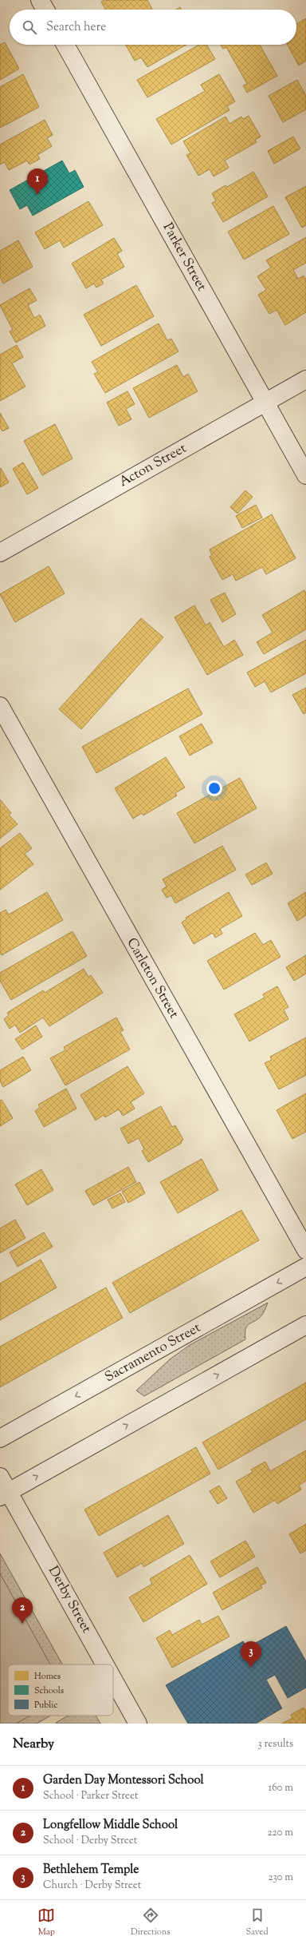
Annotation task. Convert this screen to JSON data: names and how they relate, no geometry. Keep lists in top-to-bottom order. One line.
{"streets":{"street":["Parker Street","Acton Street","Carleton Street","Sacramento Street","Derby Street"]},"crossings":[["Parker Street","Acton Street"]],"legend":["Homes","Schools","Public"],"page":{"search":"Search here","pins":["1","2","3"],"heading":["Nearby","3 results"],"list":[{"mark":"1","name":"Garden Day Montessori School","note":"School · Parker Street","value":"160 m"},{"mark":"2","name":"Longfellow Middle School","note":"School · Derby Street","value":"220 m"},{"mark":"3","name":"Bethlehem Temple","note":"Church · Derby Street","value":"230 m"}],"nav":["Map","Directions","Saved"]}}
